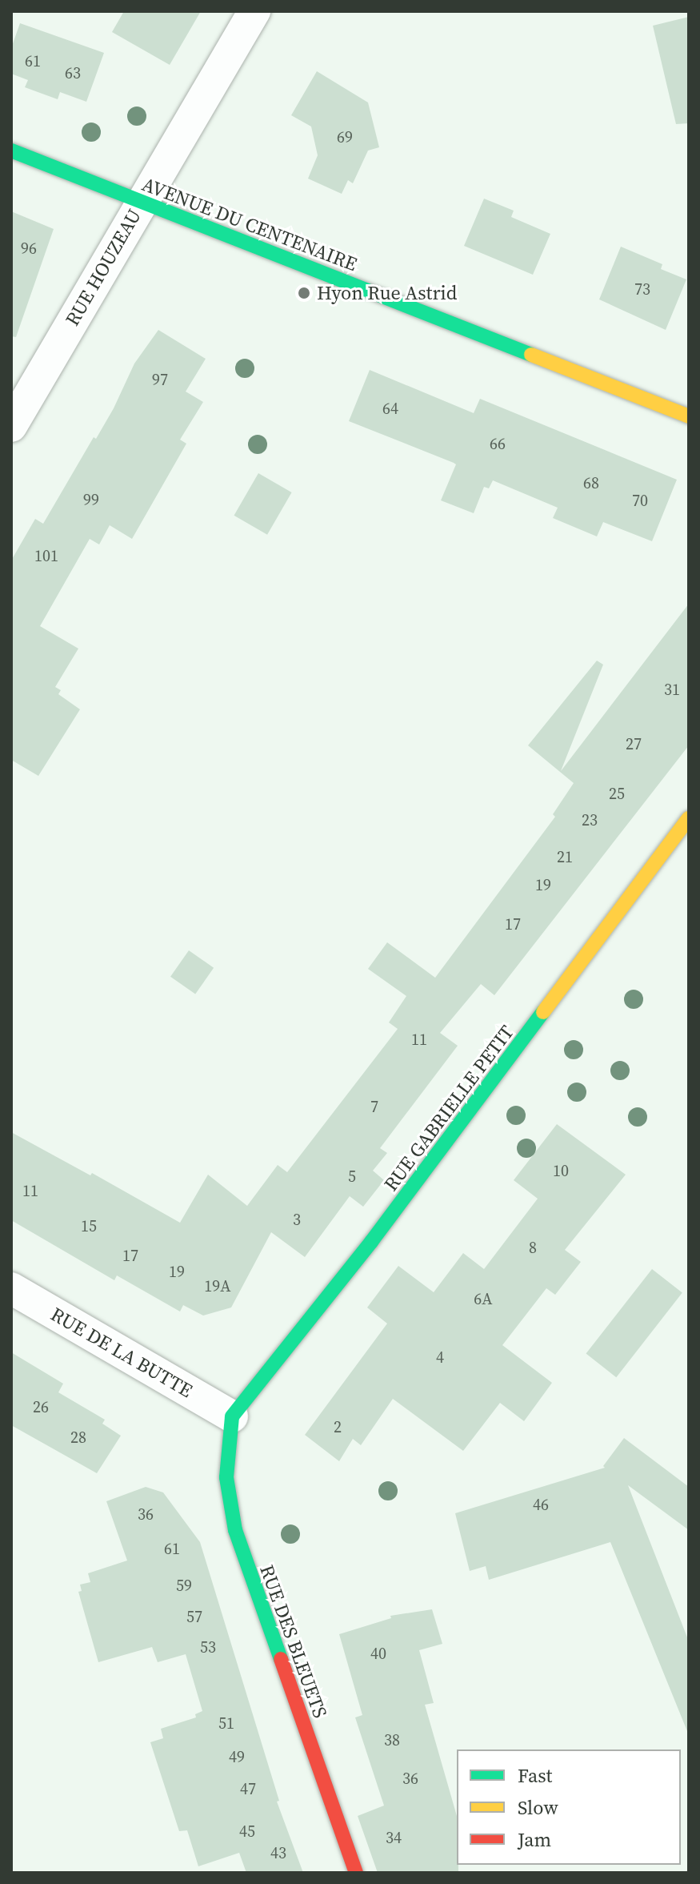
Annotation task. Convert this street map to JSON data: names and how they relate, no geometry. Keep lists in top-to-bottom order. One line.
{"streets":{"street":["AVENUE DU CENTENAIRE","RUE HOUZEAU","RUE GABRIELLE PETIT","RUE DE LA BUTTE","RUE DES BLEUETS"]},"crossings":[["AVENUE DU CENTENAIRE","RUE HOUZEAU"],["RUE GABRIELLE PETIT","RUE DE LA BUTTE"],["RUE GABRIELLE PETIT","RUE DES BLEUETS"],["RUE DE LA BUTTE","RUE DES BLEUETS"]],"places":["Hyon Rue Astrid"],"house_numbers":["61","63","69","96","73","97","64","66","68","99","70","101","31","27","25","23","21","19","17","11","7","10","5","11","3","15","8","17","19","19A","6A","4","26","2","28","46","36","61","59","57","53","40","51","38","49","36","47","45","34","43"],"legend":["Fast","Slow","Jam"]}
